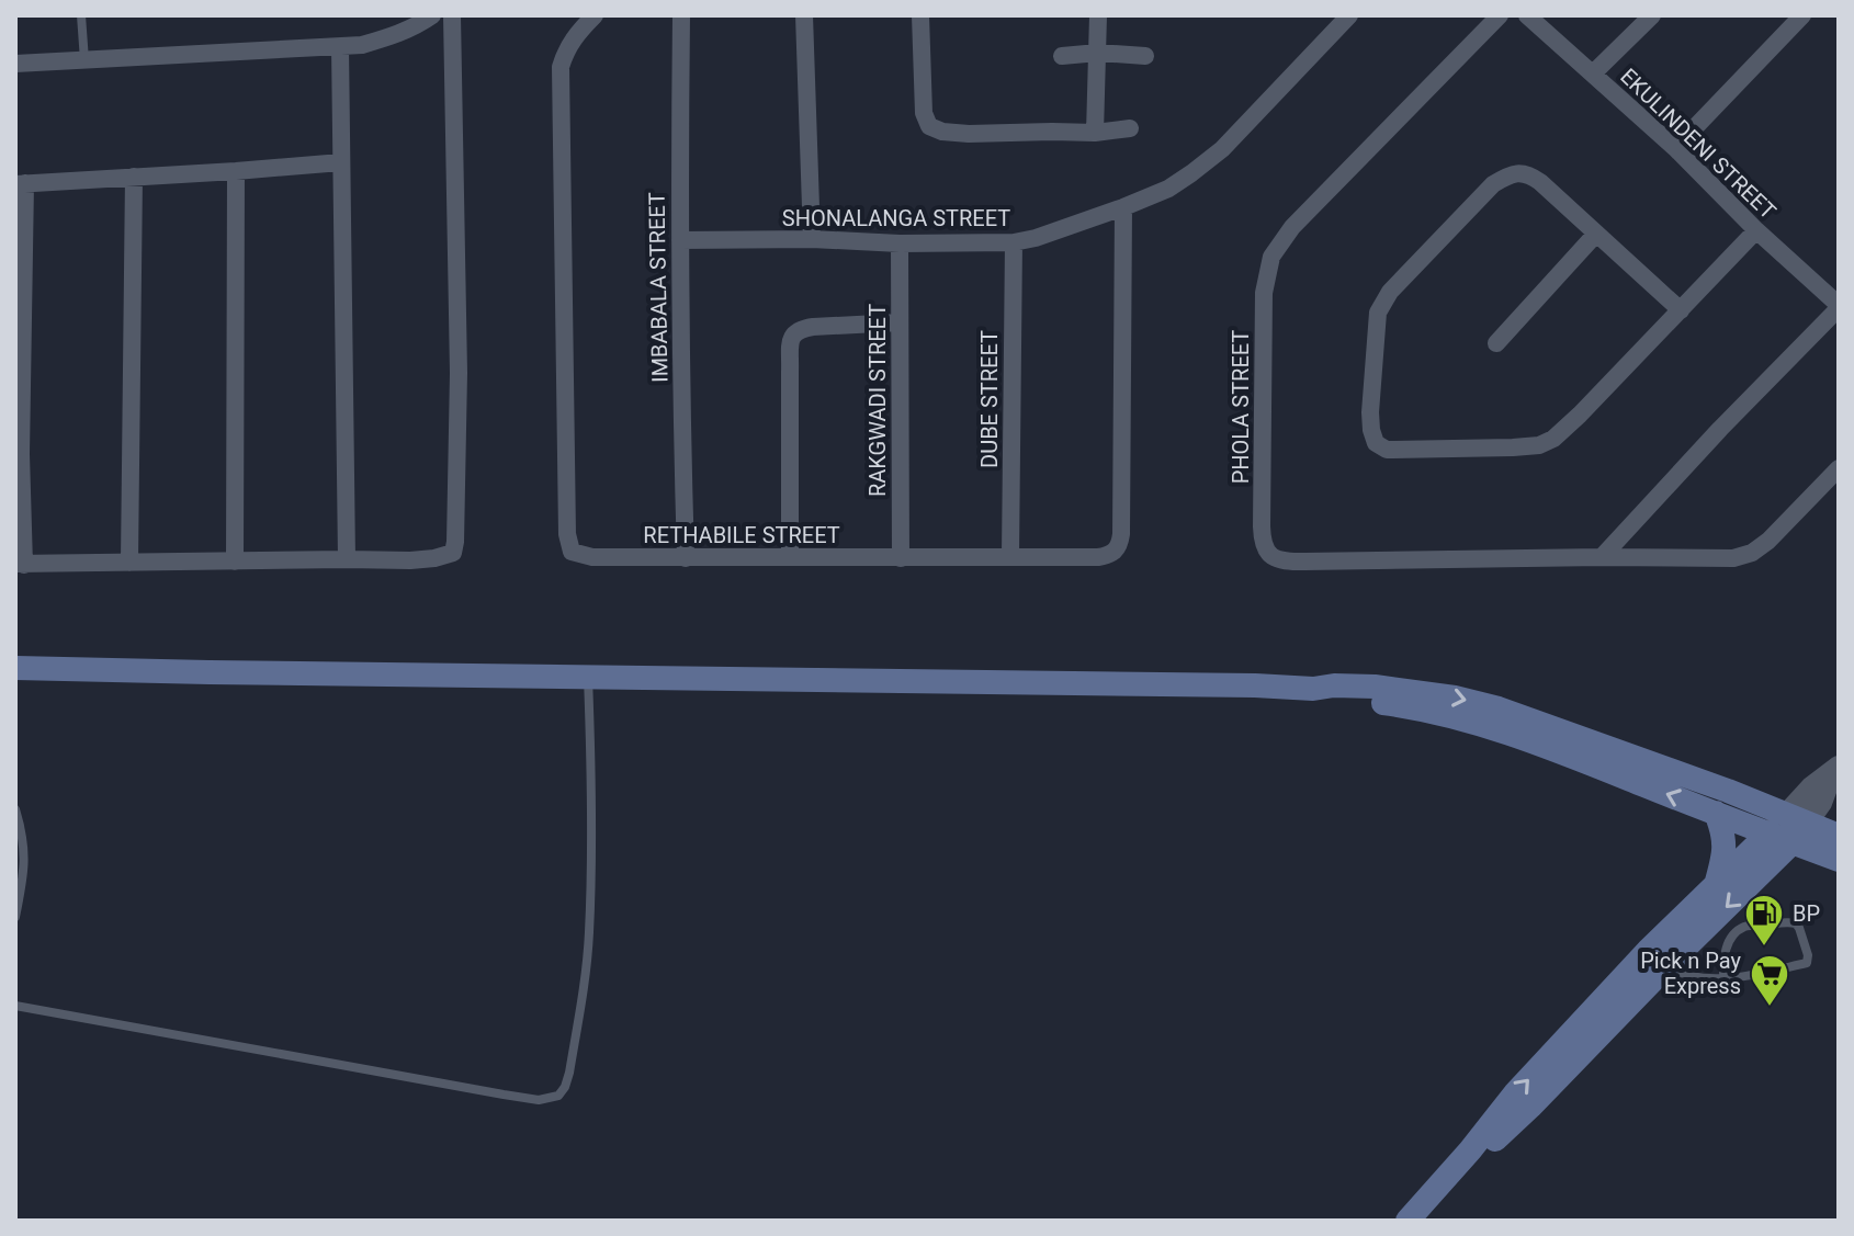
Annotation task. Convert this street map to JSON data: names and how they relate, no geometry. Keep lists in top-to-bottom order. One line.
{"streets":{"street":["EKULINDENI STREET","SHONALANGA STREET","IMBABALA STREET","DUBE STREET","RAKGWADI STREET","PHOLA STREET","RETHABILE STREET"]},"crossings":[["SHONALANGA STREET","IMBABALA STREET"],["SHONALANGA STREET","DUBE STREET"],["SHONALANGA STREET","RAKGWADI STREET"],["SHONALANGA STREET","RETHABILE STREET"],["IMBABALA STREET","RETHABILE STREET"],["DUBE STREET","RETHABILE STREET"],["RAKGWADI STREET","RETHABILE STREET"]],"places":{"fuel station":["BP"],"supermarket":["Pick n Pay Express"]}}
